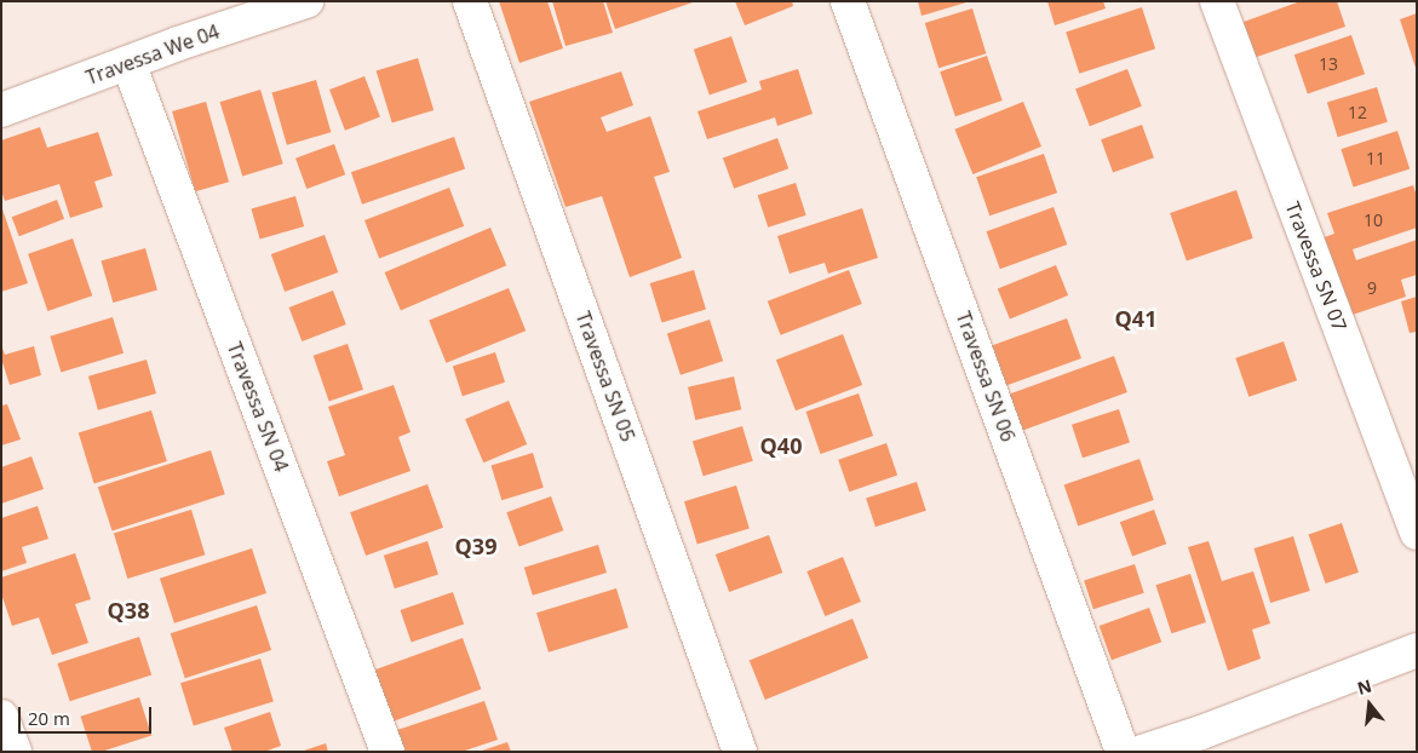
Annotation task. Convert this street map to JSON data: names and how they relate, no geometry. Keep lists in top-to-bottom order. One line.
{"streets":{"street":["Travessa We 04","Travessa SN 07","Travessa SN 05","Travessa SN 06","Travessa SN 04"]},"crossings":[["Travessa We 04","Travessa SN 04"]],"districts":["Q41","Q40","Q39","Q38"],"house_numbers":["13","12","11","10","9"],"scale_bar":"20 m","north":"top"}
